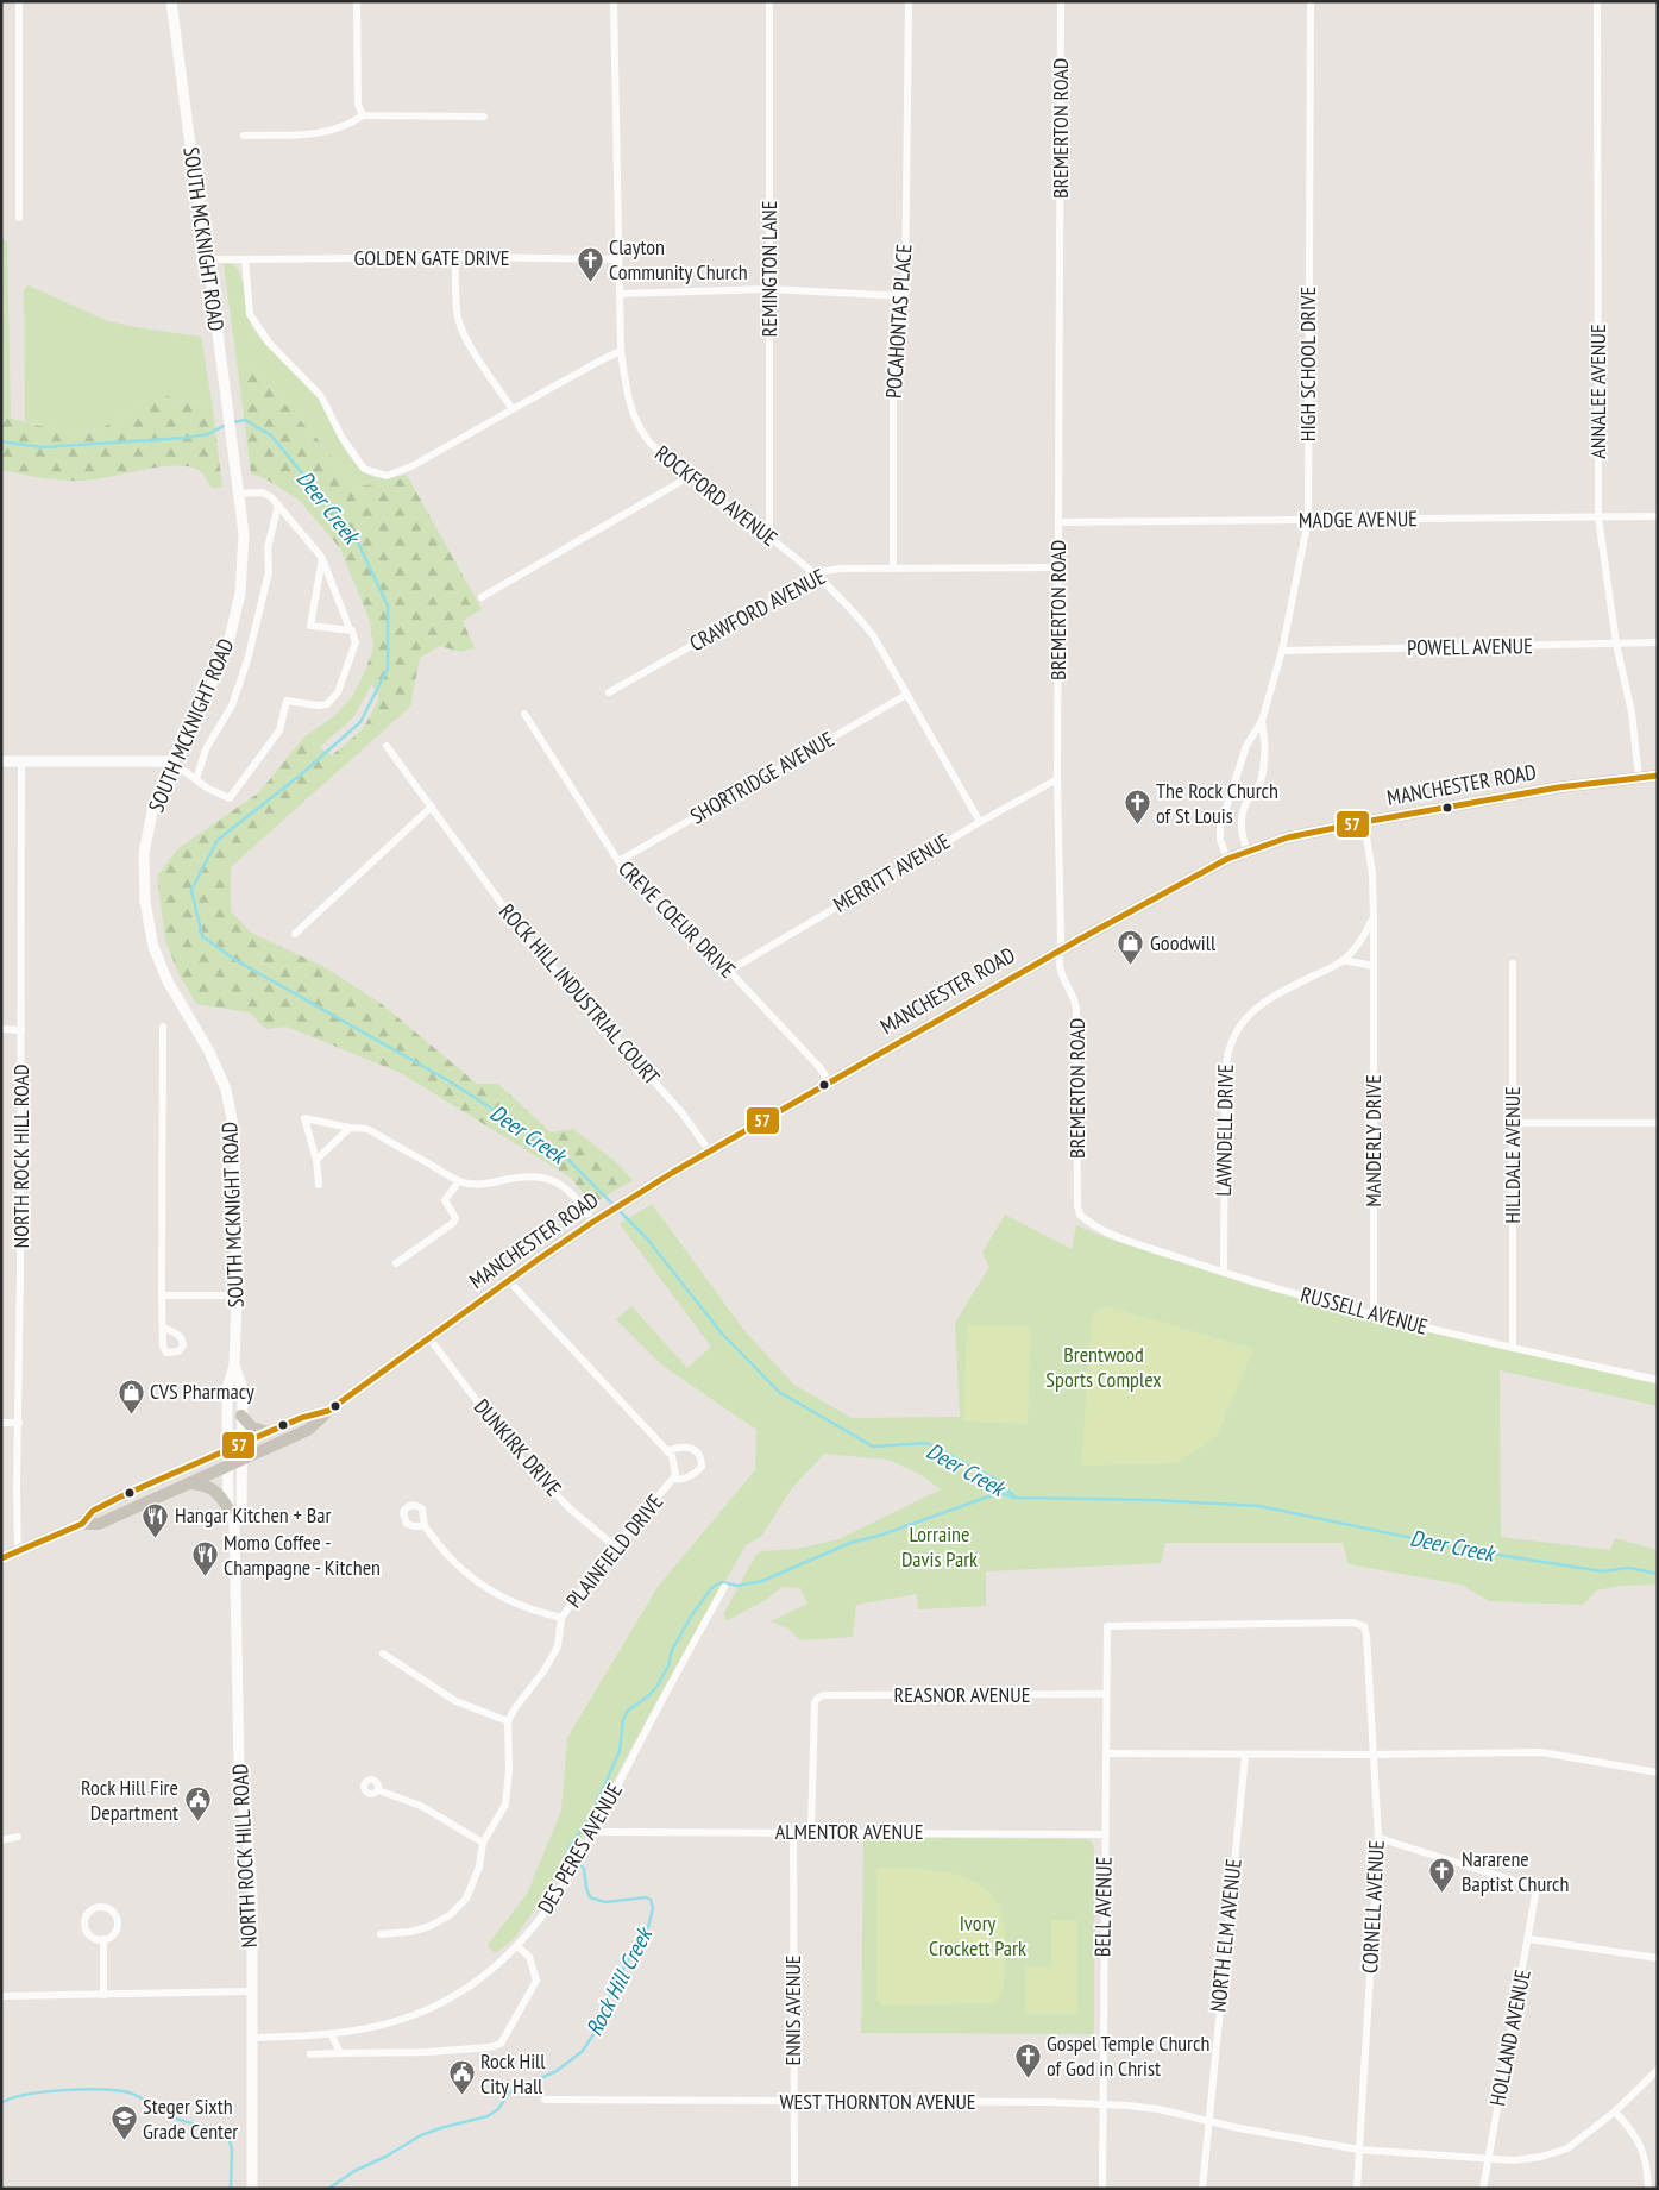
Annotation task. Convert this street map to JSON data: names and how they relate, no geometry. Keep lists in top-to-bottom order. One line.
{"streets":{"main road":["SOUTH MCKNIGHT ROAD","MANCHESTER ROAD","NORTH ROCK HILL ROAD"],"street":["BREMERTON ROAD","GOLDEN GATE DRIVE","REMINGTON LANE","POCAHONTAS PLACE","HIGH SCHOOL DRIVE","ANNALEE AVENUE","ROCKFORD AVENUE","MADGE AVENUE","CRAWFORD AVENUE","POWELL AVENUE","SHORTRIDGE AVENUE","MERRITT AVENUE","CREVE COEUR DRIVE","ROCK HILL INDUSTRIAL COURT","LAWNDELL DRIVE","MANDERLY DRIVE","HILLDALE AVENUE","RUSSELL AVENUE","DUNKIRK DRIVE","PLAINFIELD DRIVE","REASNOR AVENUE","ALMENTOR AVENUE","DES PERES AVENUE","BELL AVENUE","CORNELL AVENUE","NORTH ELM AVENUE","ENNIS AVENUE","HOLLAND AVENUE","WEST THORNTON AVENUE"]},"crossings":[["BREMERTON ROAD","MADGE AVENUE"],["BREMERTON ROAD","CRAWFORD AVENUE"],["BREMERTON ROAD","MANCHESTER ROAD"],["BREMERTON ROAD","MERRITT AVENUE"],["BREMERTON ROAD","RUSSELL AVENUE"],["SOUTH MCKNIGHT ROAD","MANCHESTER ROAD"],["SOUTH MCKNIGHT ROAD","NORTH ROCK HILL ROAD"],["GOLDEN GATE DRIVE","ROCKFORD AVENUE"],["REMINGTON LANE","ROCKFORD AVENUE"],["POCAHONTAS PLACE","CRAWFORD AVENUE"],["HIGH SCHOOL DRIVE","MADGE AVENUE"],["HIGH SCHOOL DRIVE","POWELL AVENUE"],["HIGH SCHOOL DRIVE","MANCHESTER ROAD"],["ANNALEE AVENUE","MADGE AVENUE"],["ANNALEE AVENUE","POWELL AVENUE"],["ANNALEE AVENUE","MANCHESTER ROAD"],["ROCKFORD AVENUE","CRAWFORD AVENUE"],["ROCKFORD AVENUE","SHORTRIDGE AVENUE"],["ROCKFORD AVENUE","MERRITT AVENUE"],["SHORTRIDGE AVENUE","CREVE COEUR DRIVE"],["MANCHESTER ROAD","CREVE COEUR DRIVE"],["MANCHESTER ROAD","ROCK HILL INDUSTRIAL COURT"],["MANCHESTER ROAD","MANDERLY DRIVE"],["MANCHESTER ROAD","NORTH ROCK HILL ROAD"],["MANCHESTER ROAD","DUNKIRK DRIVE"],["MERRITT AVENUE","CREVE COEUR DRIVE"],["LAWNDELL DRIVE","MANDERLY DRIVE"],["LAWNDELL DRIVE","RUSSELL AVENUE"],["MANDERLY DRIVE","RUSSELL AVENUE"],["HILLDALE AVENUE","RUSSELL AVENUE"],["NORTH ROCK HILL ROAD","DES PERES AVENUE"],["DUNKIRK DRIVE","PLAINFIELD DRIVE"],["REASNOR AVENUE","ALMENTOR AVENUE"],["REASNOR AVENUE","BELL AVENUE"],["ALMENTOR AVENUE","DES PERES AVENUE"],["ALMENTOR AVENUE","BELL AVENUE"],["ALMENTOR AVENUE","ENNIS AVENUE"],["BELL AVENUE","CORNELL AVENUE"],["BELL AVENUE","WEST THORNTON AVENUE"],["CORNELL AVENUE","HOLLAND AVENUE"],["CORNELL AVENUE","WEST THORNTON AVENUE"],["NORTH ELM AVENUE","WEST THORNTON AVENUE"],["ENNIS AVENUE","WEST THORNTON AVENUE"],["HOLLAND AVENUE","WEST THORNTON AVENUE"]],"water":["Deer Creek","Rock Hill Creek"],"parks":["Brentwood Sports Complex","Lorraine Davis Park","Ivory Crockett Park"],"places":{"church":["Clayton Community Church","The Rock Church of St Louis","Nararene Baptist Church","Gospel Temple Church of God in Christ"],"shop":["Goodwill","CVS Pharmacy"],"restaurant":["Hangar Kitchen + Bar","Momo Coffee - Champagne - Kitchen"],"public building":["Rock Hill Fire Department","Rock Hill City Hall"],"school or university":["Steger Sixth Grade Center"]},"lines":["transit line 57"]}
